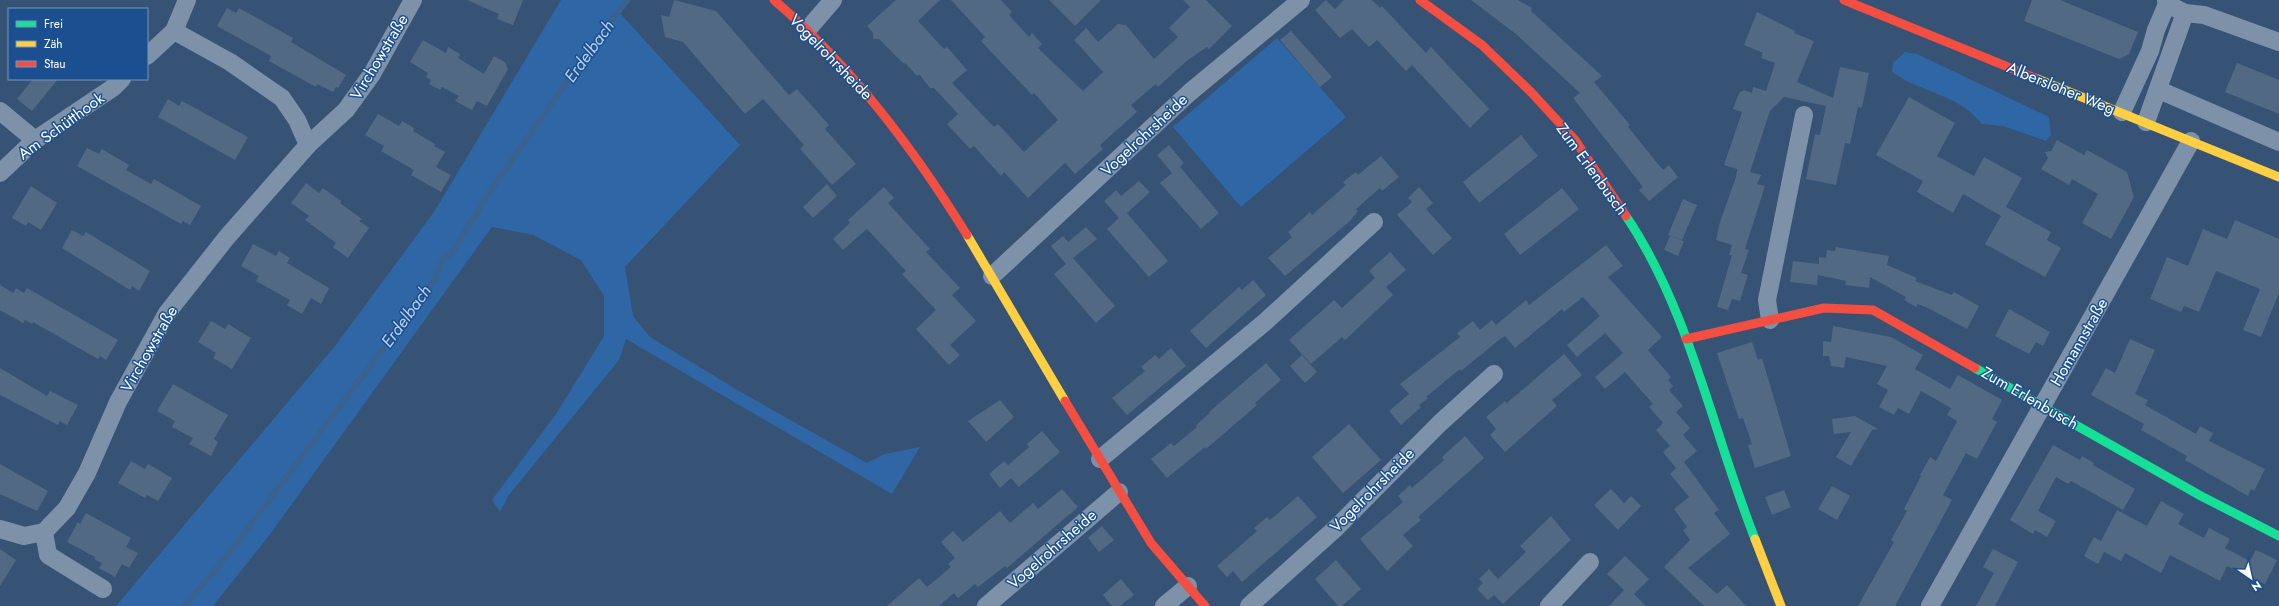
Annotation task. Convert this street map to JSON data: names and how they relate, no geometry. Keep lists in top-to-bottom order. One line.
{"streets":{"street":["Virchowstraße","Vogelrohrsheide","Albersloher Weg","Am Schütthook","Zum Erlenbusch","Homannstraße"]},"crossings":[["Albersloher Weg","Homannstraße"],["Zum Erlenbusch","Homannstraße"]],"water":["Erdelbach"],"legend":["Frei","Zäh","Stau"],"north":"bottom right"}
